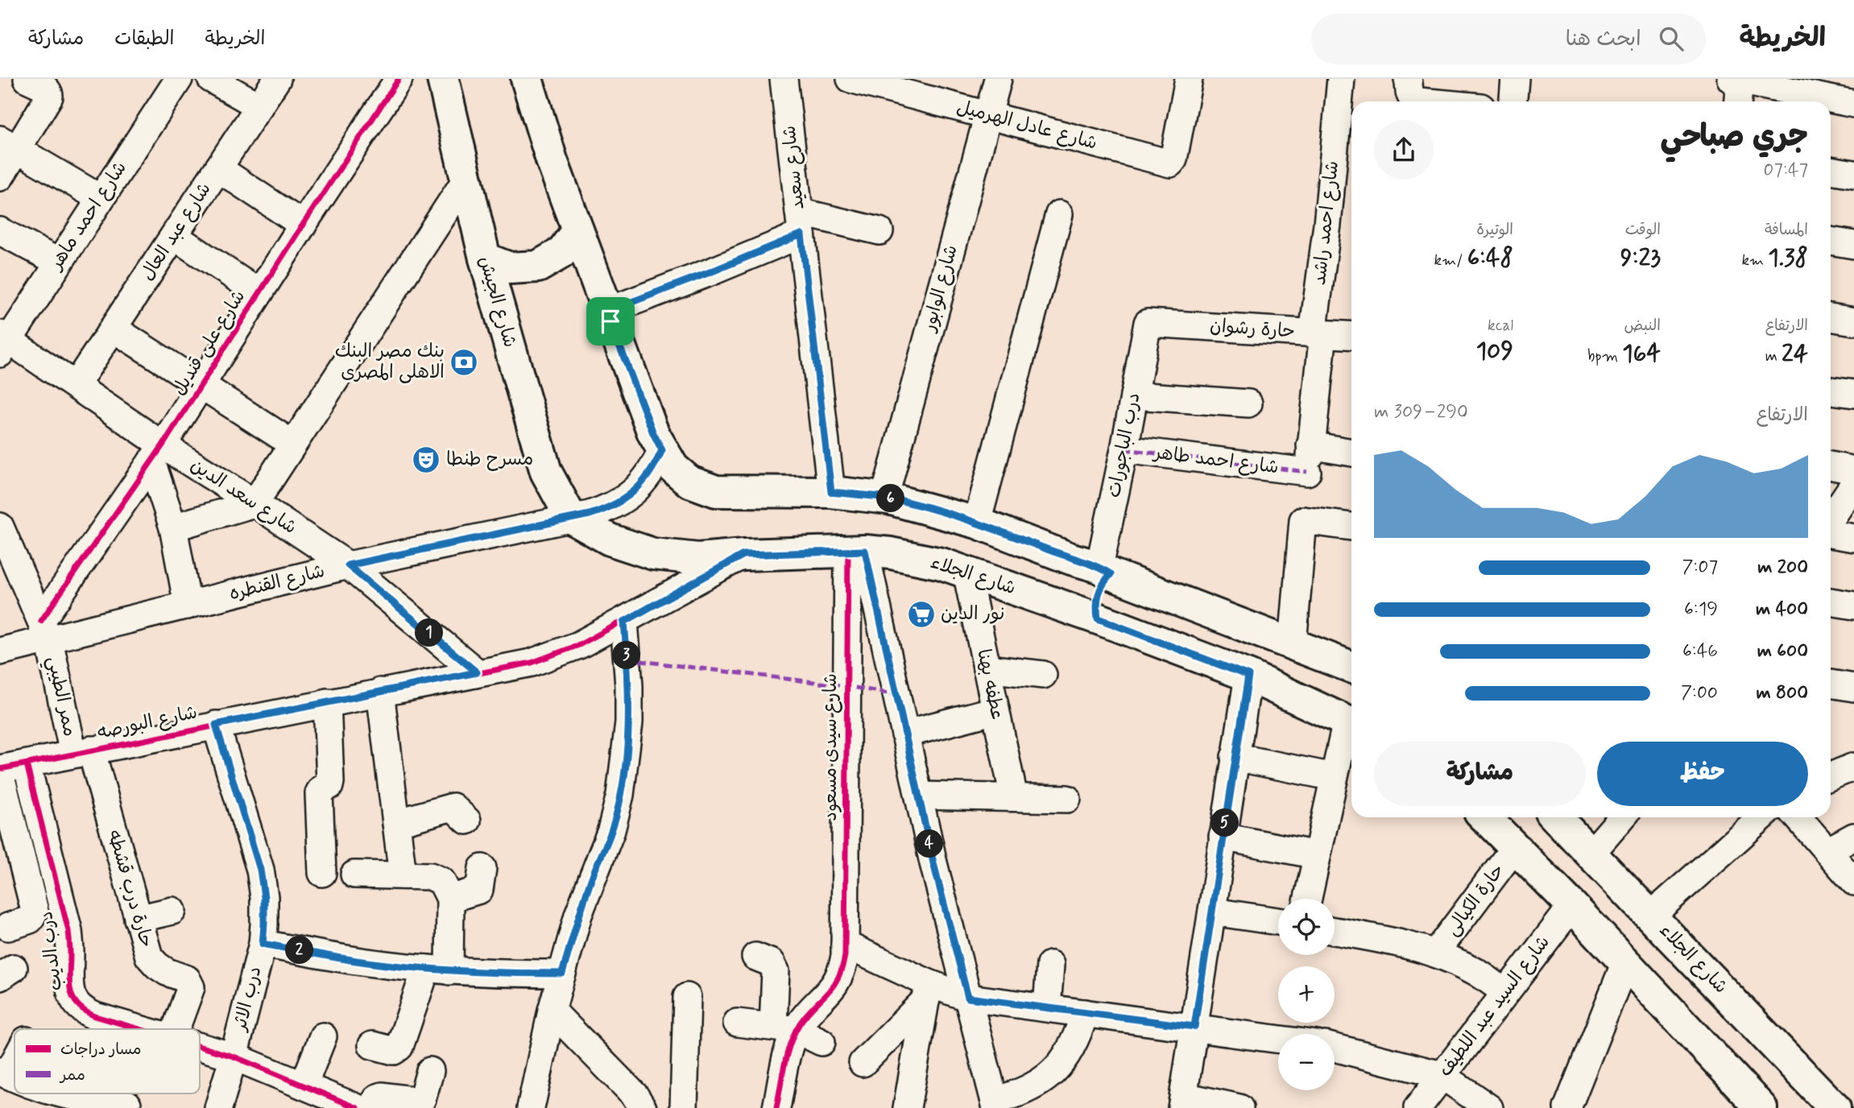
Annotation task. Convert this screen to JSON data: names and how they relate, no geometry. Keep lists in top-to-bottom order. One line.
{"streets":{"main road":["شارع الجيش","شارع الجلاء"],"street":["شارع عادل الهرميل","شارع سعيد","شارع احمد ماهر","شارع احمد راشد","شارع عبد العال","شارع الوابور","حارة رشوان","شارع على قنديل","درب الباجورات","شارع احمد طاهر","شارع سعد الدين","شارع القنطره","عطفه بهنا","ممر الطيبي","شارع البورصه","شارع سيدى مسعود","حارة درب قشطه","حارة الكيالى","درب الديب","درب الاثر","شارع السيد عبد اللطيف"]},"crossings":[["شارع عادل الهرميل","شارع الوابور"],["شارع احمد ماهر","شارع سعد الدين"],["شارع احمد راشد","حارة رشوان"],["شارع احمد راشد","شارع احمد طاهر"],["شارع عبد العال","شارع سعد الدين"],["شارع الجيش","شارع الجلاء"],["شارع الجيش","شارع القنطره"],["حارة رشوان","درب الباجورات"],["شارع على قنديل","شارع سعد الدين"],["شارع على قنديل","شارع القنطره"],["شارع على قنديل","ممر الطيبي"],["درب الباجورات","شارع احمد طاهر"],["شارع سعد الدين","شارع القنطره"],["شارع سعد الدين","شارع البورصه"],["شارع الجلاء","شارع القنطره"],["شارع الجلاء","عطفه بهنا"],["شارع الجلاء","شارع البورصه"],["شارع الجلاء","شارع سيدى مسعود"],["شارع القنطره","ممر الطيبي"],["ممر الطيبي","شارع البورصه"],["ممر الطيبي","حارة درب قشطه"],["شارع البورصه","حارة درب قشطه"],["شارع البورصه","درب الديب"],["شارع البورصه","درب الاثر"],["درب الديب","درب الاثر"]],"places":{"bank":["بنك مصر البنك الاهلى المصرى"],"theatre":["مسرح طنطا"],"supermarket":["نور الدين"]},"legend":["مسار دراجات","ممر"],"page":{"header":"الخريطة","search":"ابحث هنا","nav":["الخريطة","الطبقات","مشاركة"],"heading":["جري صباحي","07:47"],"stats":[["المسافة","1.38 km"],["الوقت","9:23"],["الوتيرة","6:48 /km"],["الارتفاع","24 m"],["النبض","164 bpm"],["kcal","109"]],"chart":["الارتفاع","290–309 m"],"pins":["6","1","3","5","4","2"],"list":[{"name":"200 m","note":"7:07"},{"name":"400 m","note":"6:19"},{"name":"600 m","note":"6:46"},{"name":"800 m","note":"7:00"}],"buttons":["حفظ","مشاركة"],"map_buttons":["+","−"]}}
